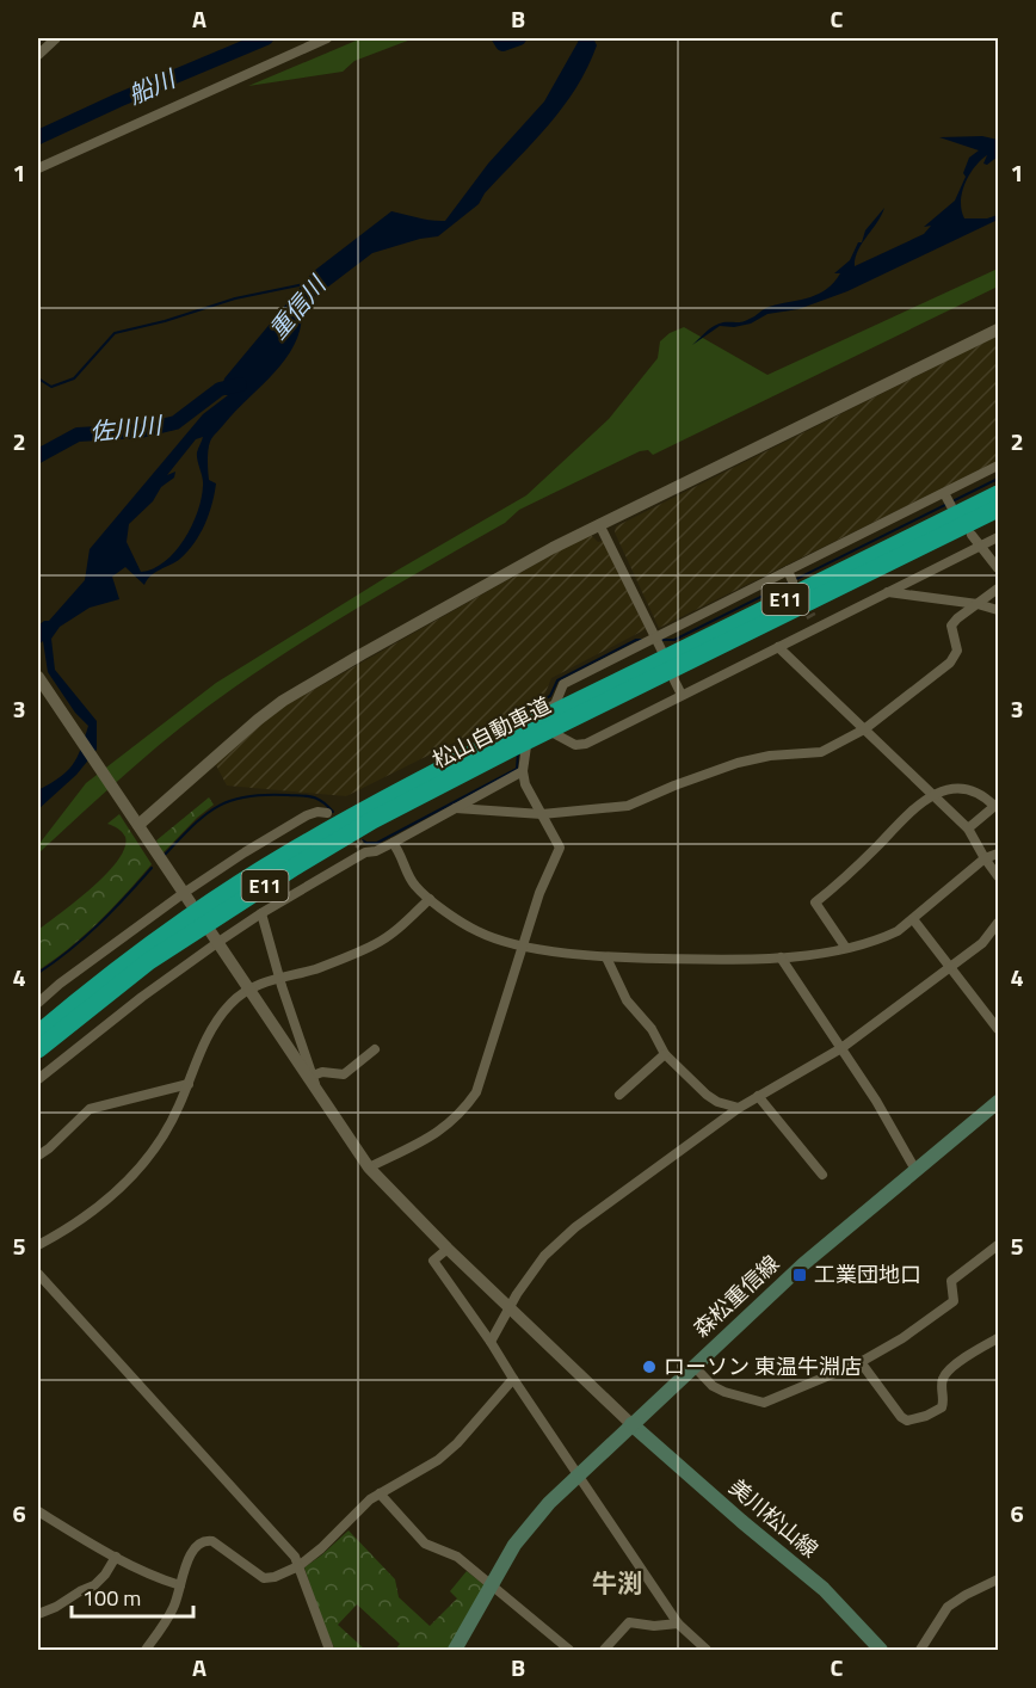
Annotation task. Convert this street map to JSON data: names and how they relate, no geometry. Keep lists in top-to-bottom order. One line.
{"streets":{"highway":["E11","松山自動車道"],"main road":["森松重信線","美川松山線"]},"crossings":[["森松重信線","美川松山線"]],"districts":["牛渕"],"water":["船川","重信川","佐川川"],"places":{"transit":["工業団地口"],"other":["ローソン 東温牛淵店"]},"scale_bar":"100 m","grid":{"columns":["A","B","C"],"rows":["1","2","3","4","5","6"]}}
